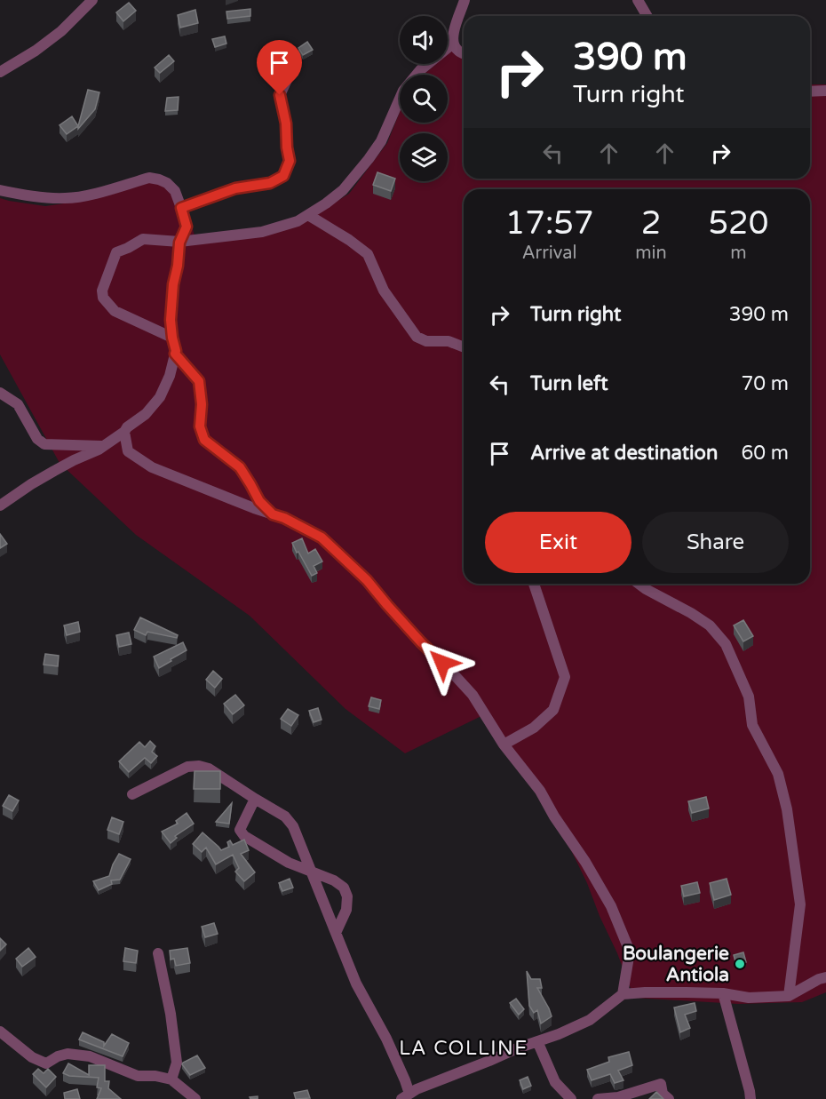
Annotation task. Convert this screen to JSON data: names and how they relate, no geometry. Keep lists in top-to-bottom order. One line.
{"districts":["LA COLLINE"],"places":["Boulangerie Antiola"],"page":{"turn":["390 m","Turn right"],"eta":["17:57","Arrival","2","min","520","m"],"list":[{"name":"Turn right","value":"390 m"},{"name":"Turn left","value":"70 m"},{"name":"Arrive at destination","value":"60 m"}],"buttons":["Exit","Share"]}}
